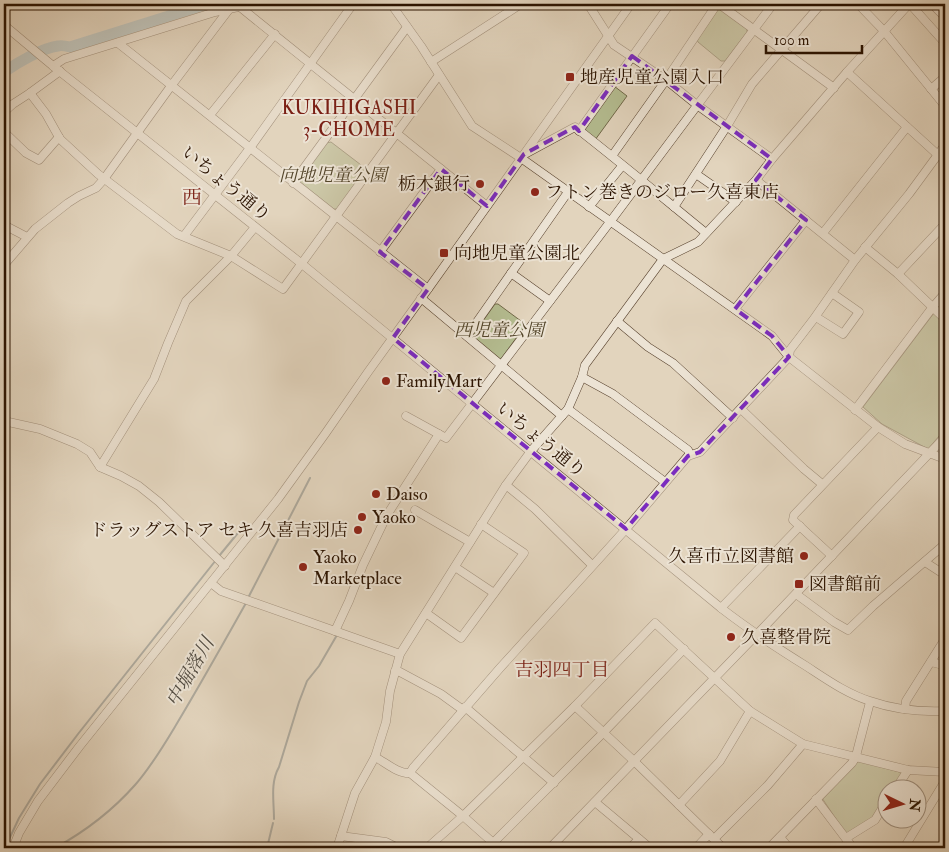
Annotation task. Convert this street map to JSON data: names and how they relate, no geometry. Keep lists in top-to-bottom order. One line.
{"streets":{"street":["いちょう通り"]},"districts":["KUKIHIGASHI 3-CHOME","西","吉羽四丁目"],"water":["中堀落川"],"parks":["向地児童公園","西児童公園"],"places":{"transit":["地産児童公園入口","向地児童公園北","図書館前"],"other":["栃木銀行","フトン巻きのジロー久喜東店","FamilyMart","Daiso","Yaoko","ドラッグストア セキ 久喜吉羽店","久喜市立図書館","Yaoko Marketplace","久喜整骨院"]},"scale_bar":"100 m","north":"right"}
